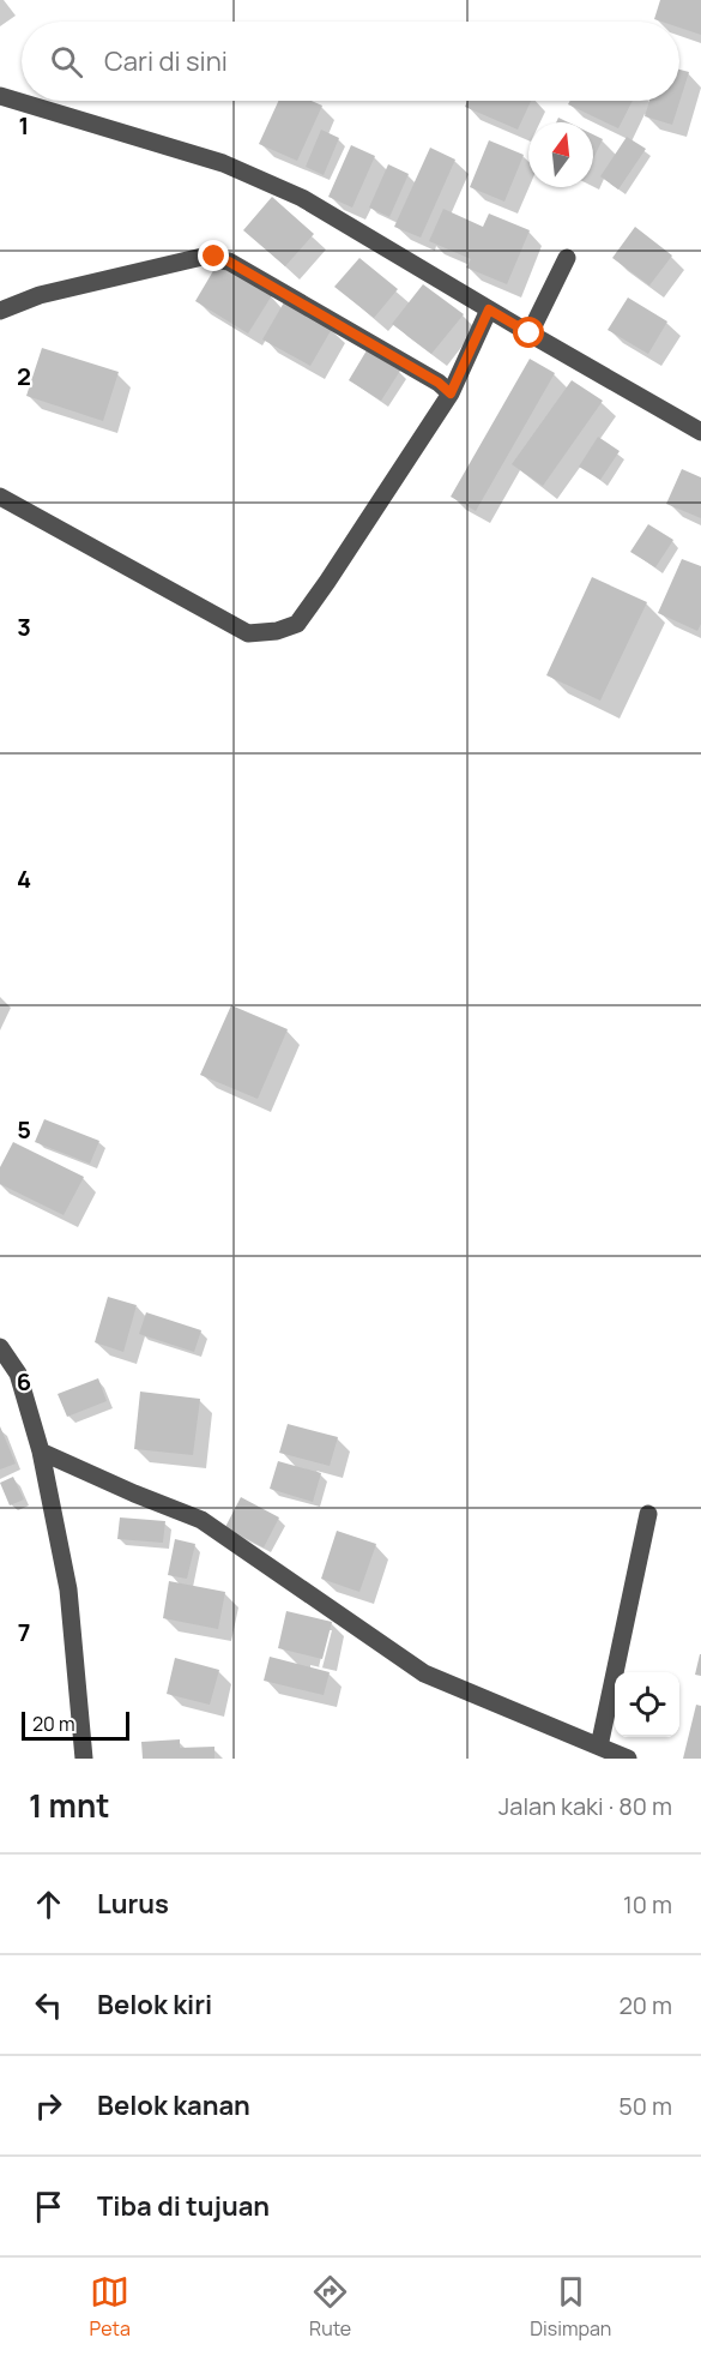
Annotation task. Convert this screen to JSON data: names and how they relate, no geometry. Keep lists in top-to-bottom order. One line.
{"scale_bar":"20 m","north":"top","page":{"search":"Cari di sini","scale":"20 m","heading":["1 mnt","Jalan kaki · 80 m"],"list":[["Lurus","10 m"],["Belok kiri","20 m"],["Belok kanan","50 m"],"Tiba di tujuan"],"nav":["Peta","Rute","Disimpan"]},"grid":{"rows":["1","2","3","4","5","6","7"]}}
